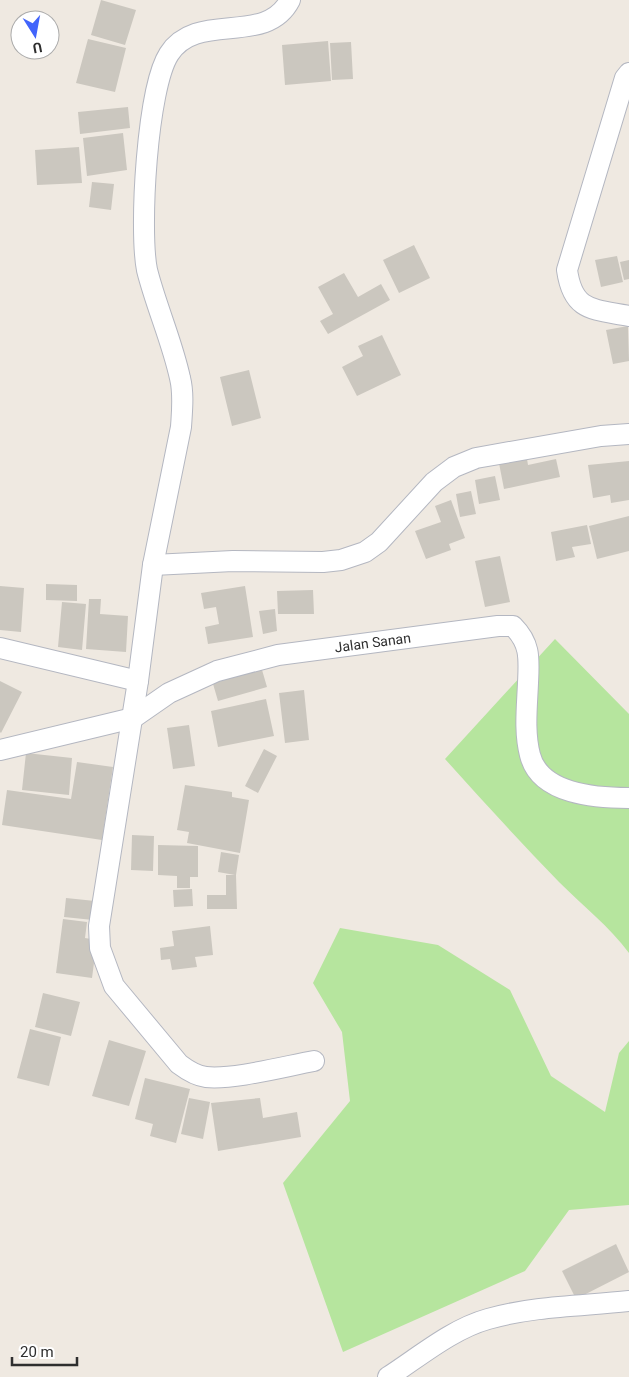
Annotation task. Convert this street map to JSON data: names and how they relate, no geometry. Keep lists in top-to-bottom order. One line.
{"streets":{"street":["Jalan Sanan"]},"scale_bar":"20 m","north":"bottom"}
